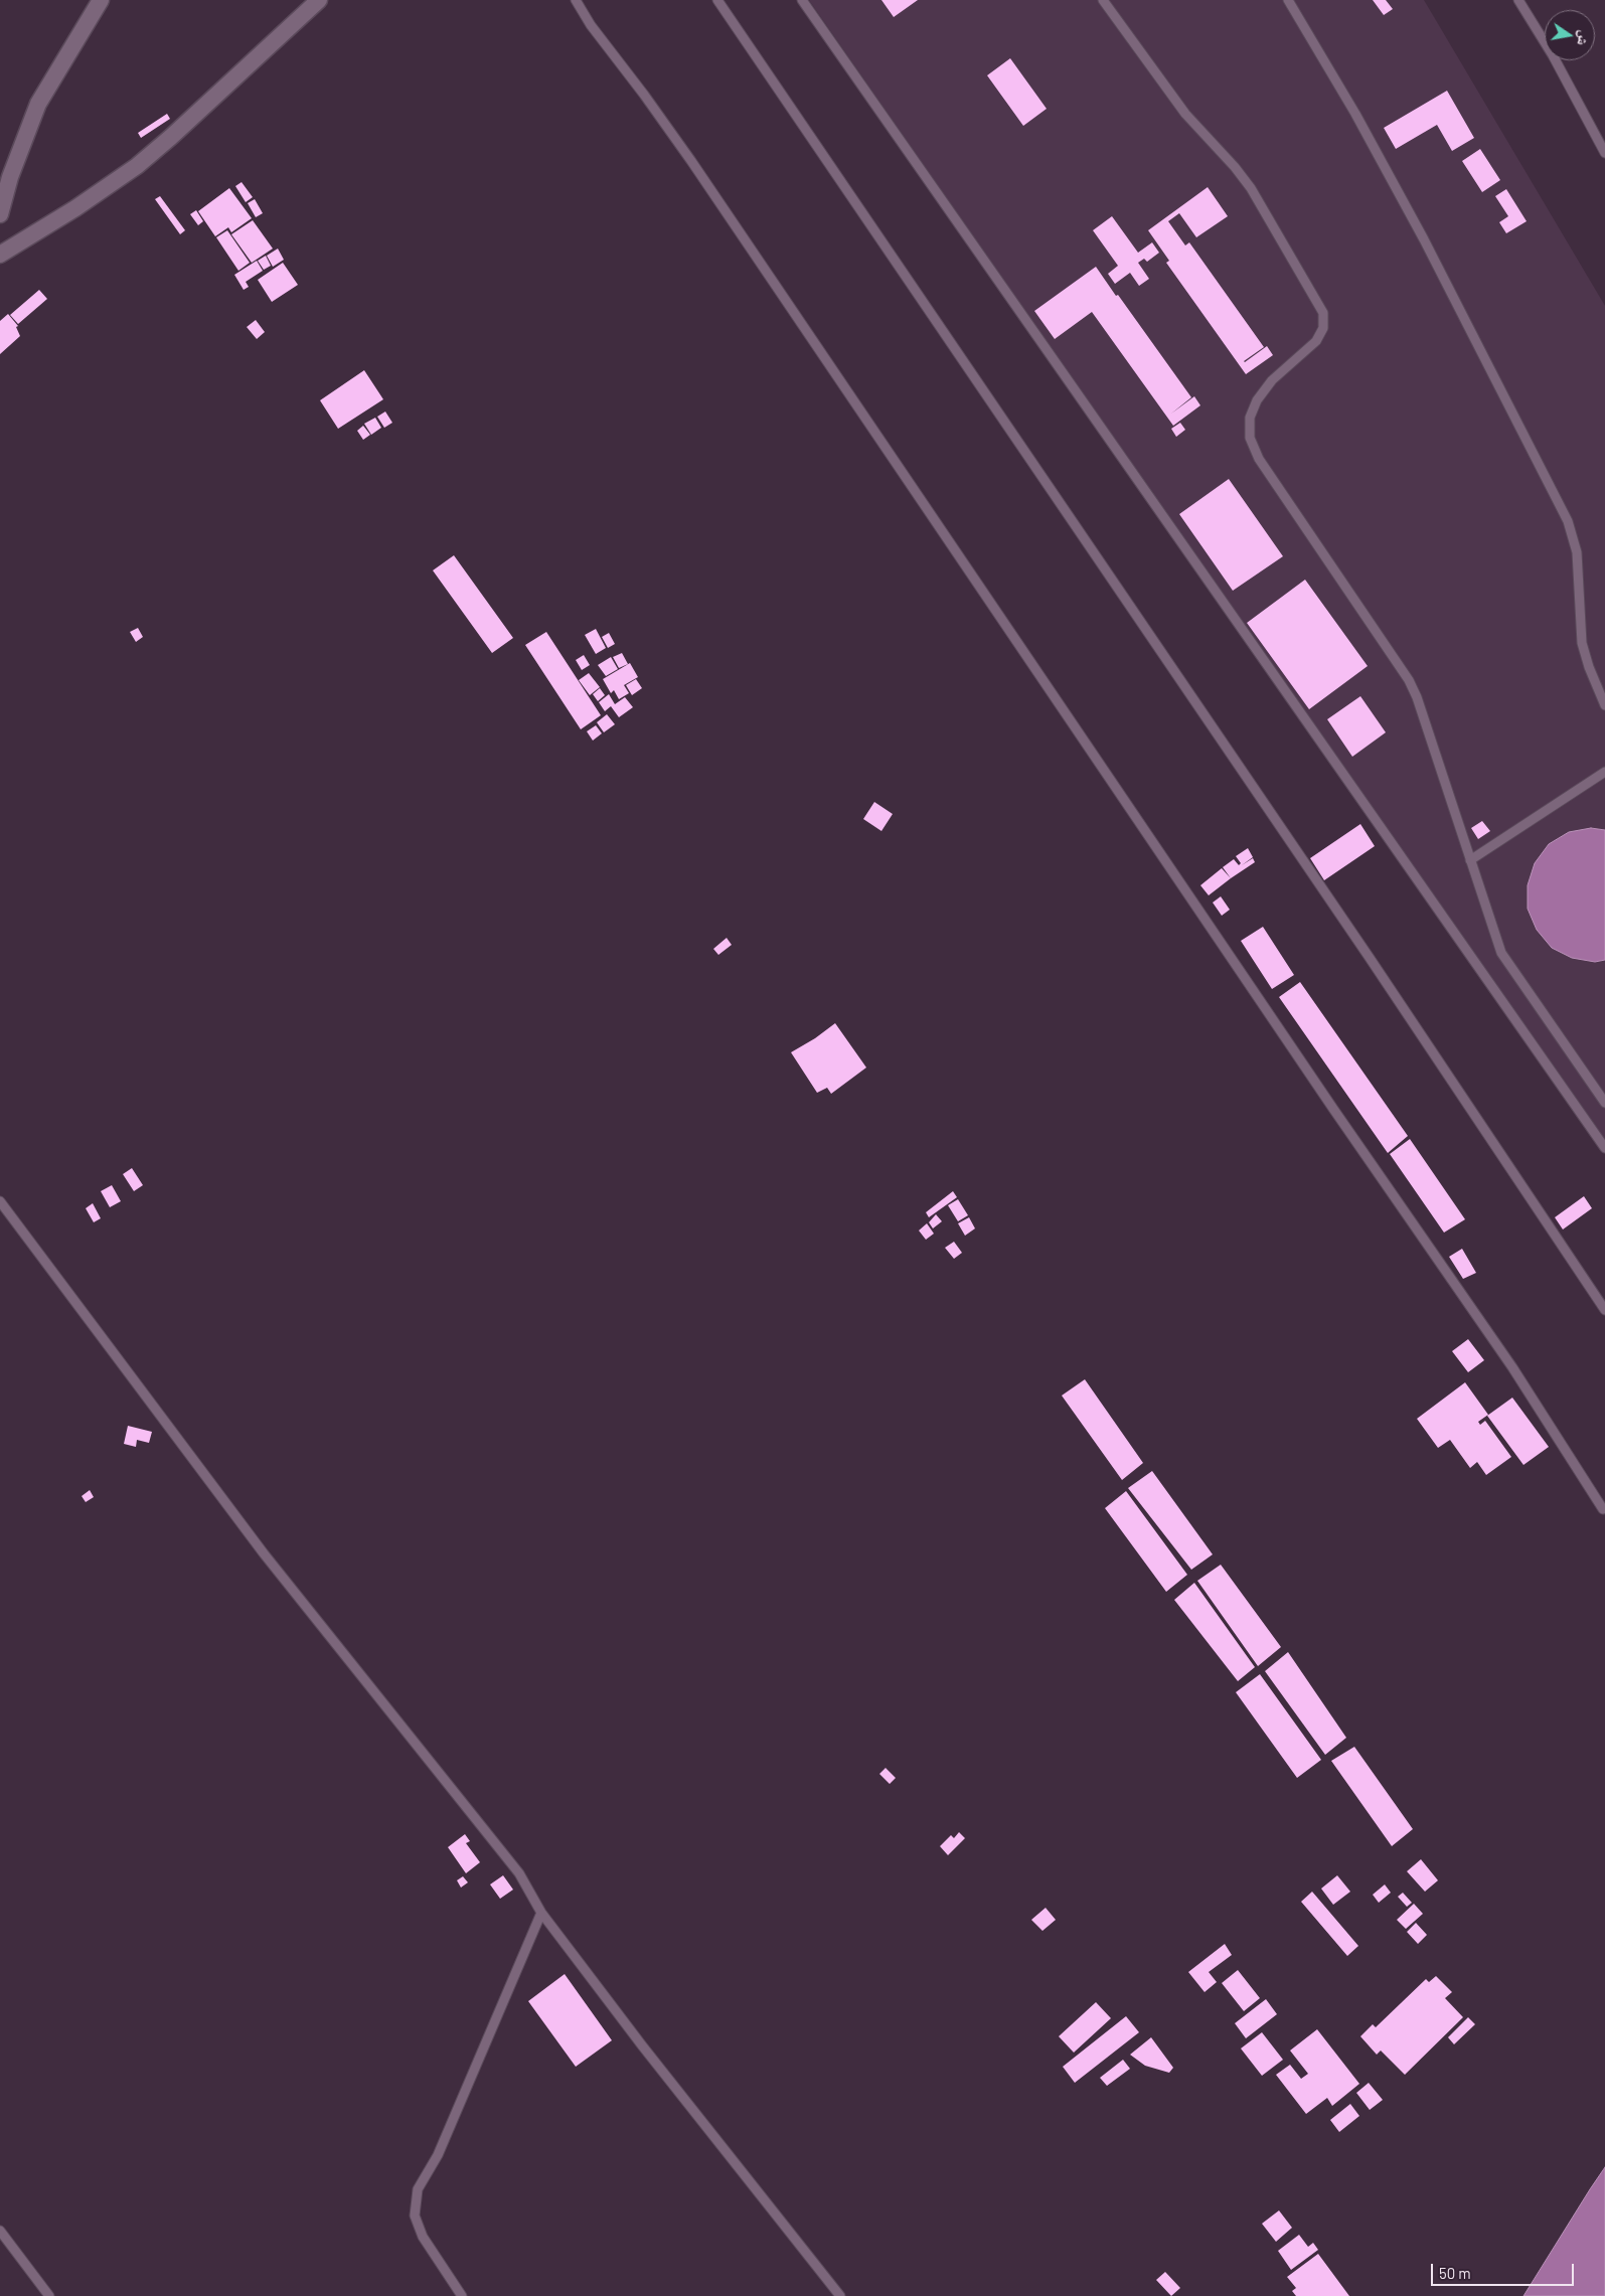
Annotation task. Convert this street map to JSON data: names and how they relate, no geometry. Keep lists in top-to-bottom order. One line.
{"scale_bar":"50 m","north":"right"}
